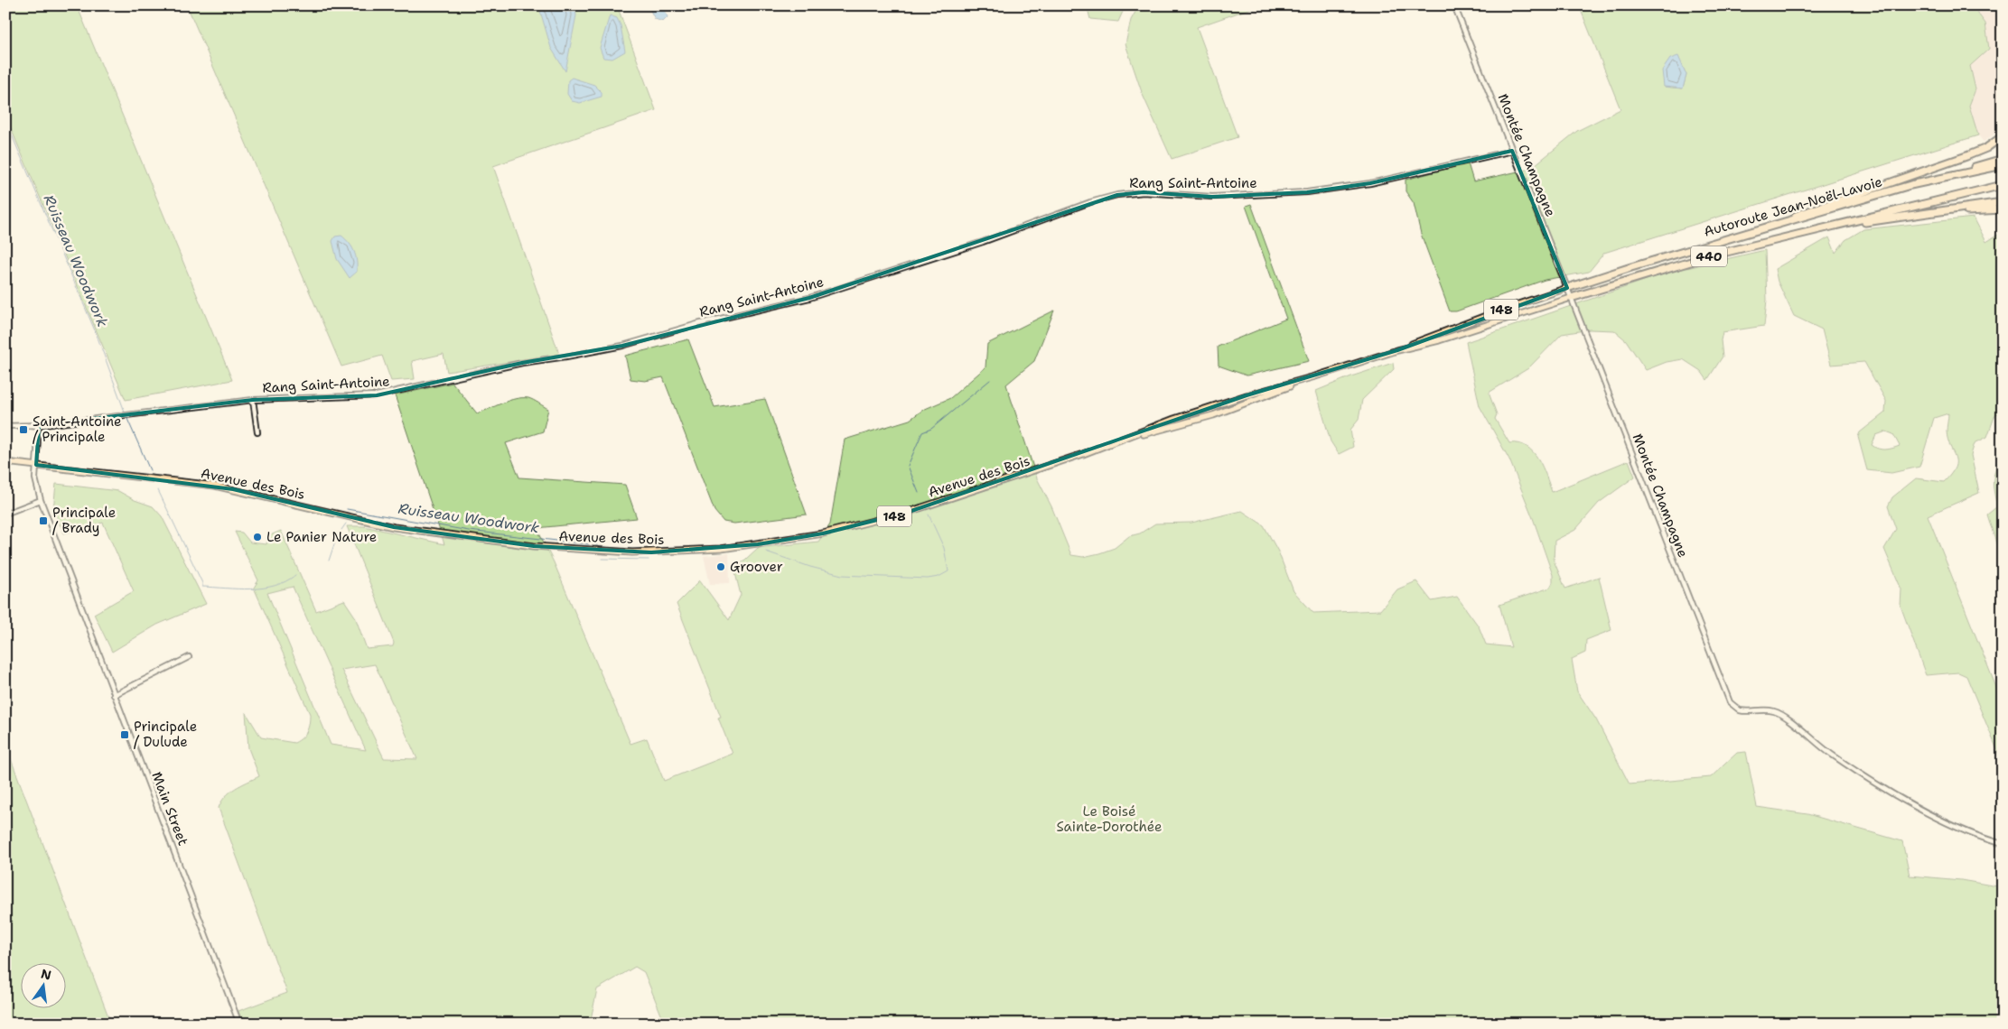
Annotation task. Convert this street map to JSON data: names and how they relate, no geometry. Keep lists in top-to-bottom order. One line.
{"streets":{"highway":["Autoroute Jean-Noël-Lavoie","440"],"main road":["148","Avenue des Bois"],"street":["Montée Champagne","Rang Saint-Antoine","Main Street"]},"crossings":[["Montée Champagne","Rang Saint-Antoine"],["Montée Champagne","Autoroute Jean-Noël-Lavoie"],["Montée Champagne","Avenue des Bois"],["Rang Saint-Antoine","Main Street"],["Autoroute Jean-Noël-Lavoie","Avenue des Bois"],["Avenue des Bois","Main Street"]],"water":["Ruisseau Woodwork"],"parks":["Le Boisé Sainte-Dorothée"],"places":{"transit":["Saint-Antoine / Principale","Principale / Brady","Principale / Dulude"],"other":["Le Panier Nature","Groover"]},"north":"top"}
